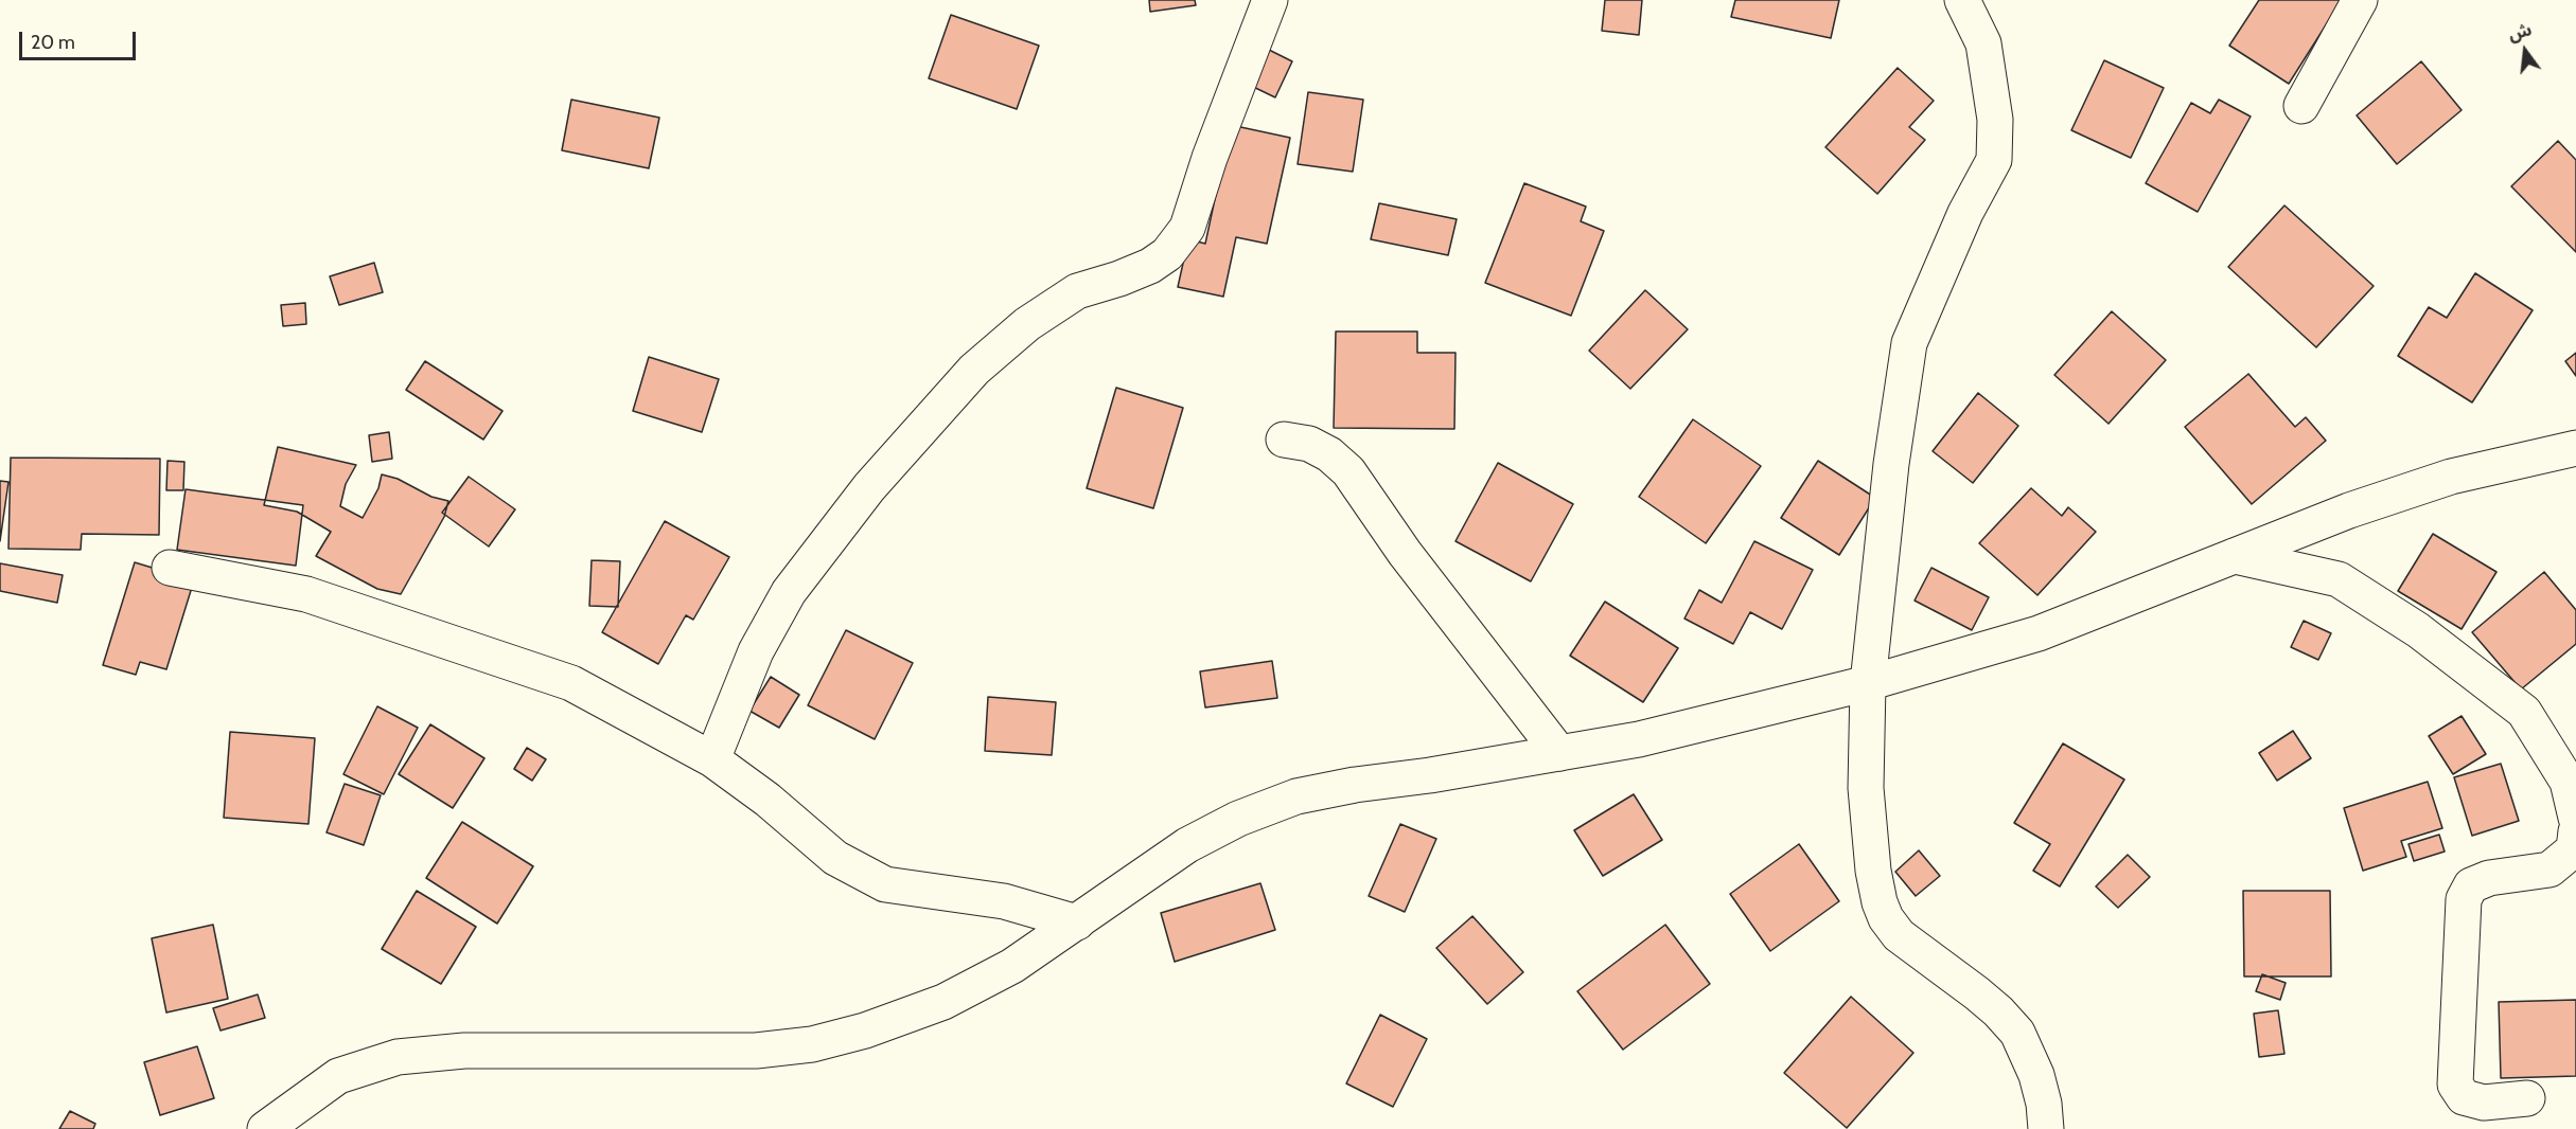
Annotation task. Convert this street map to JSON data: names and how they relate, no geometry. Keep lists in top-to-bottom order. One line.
{"scale_bar":"20 m","north":"top"}
